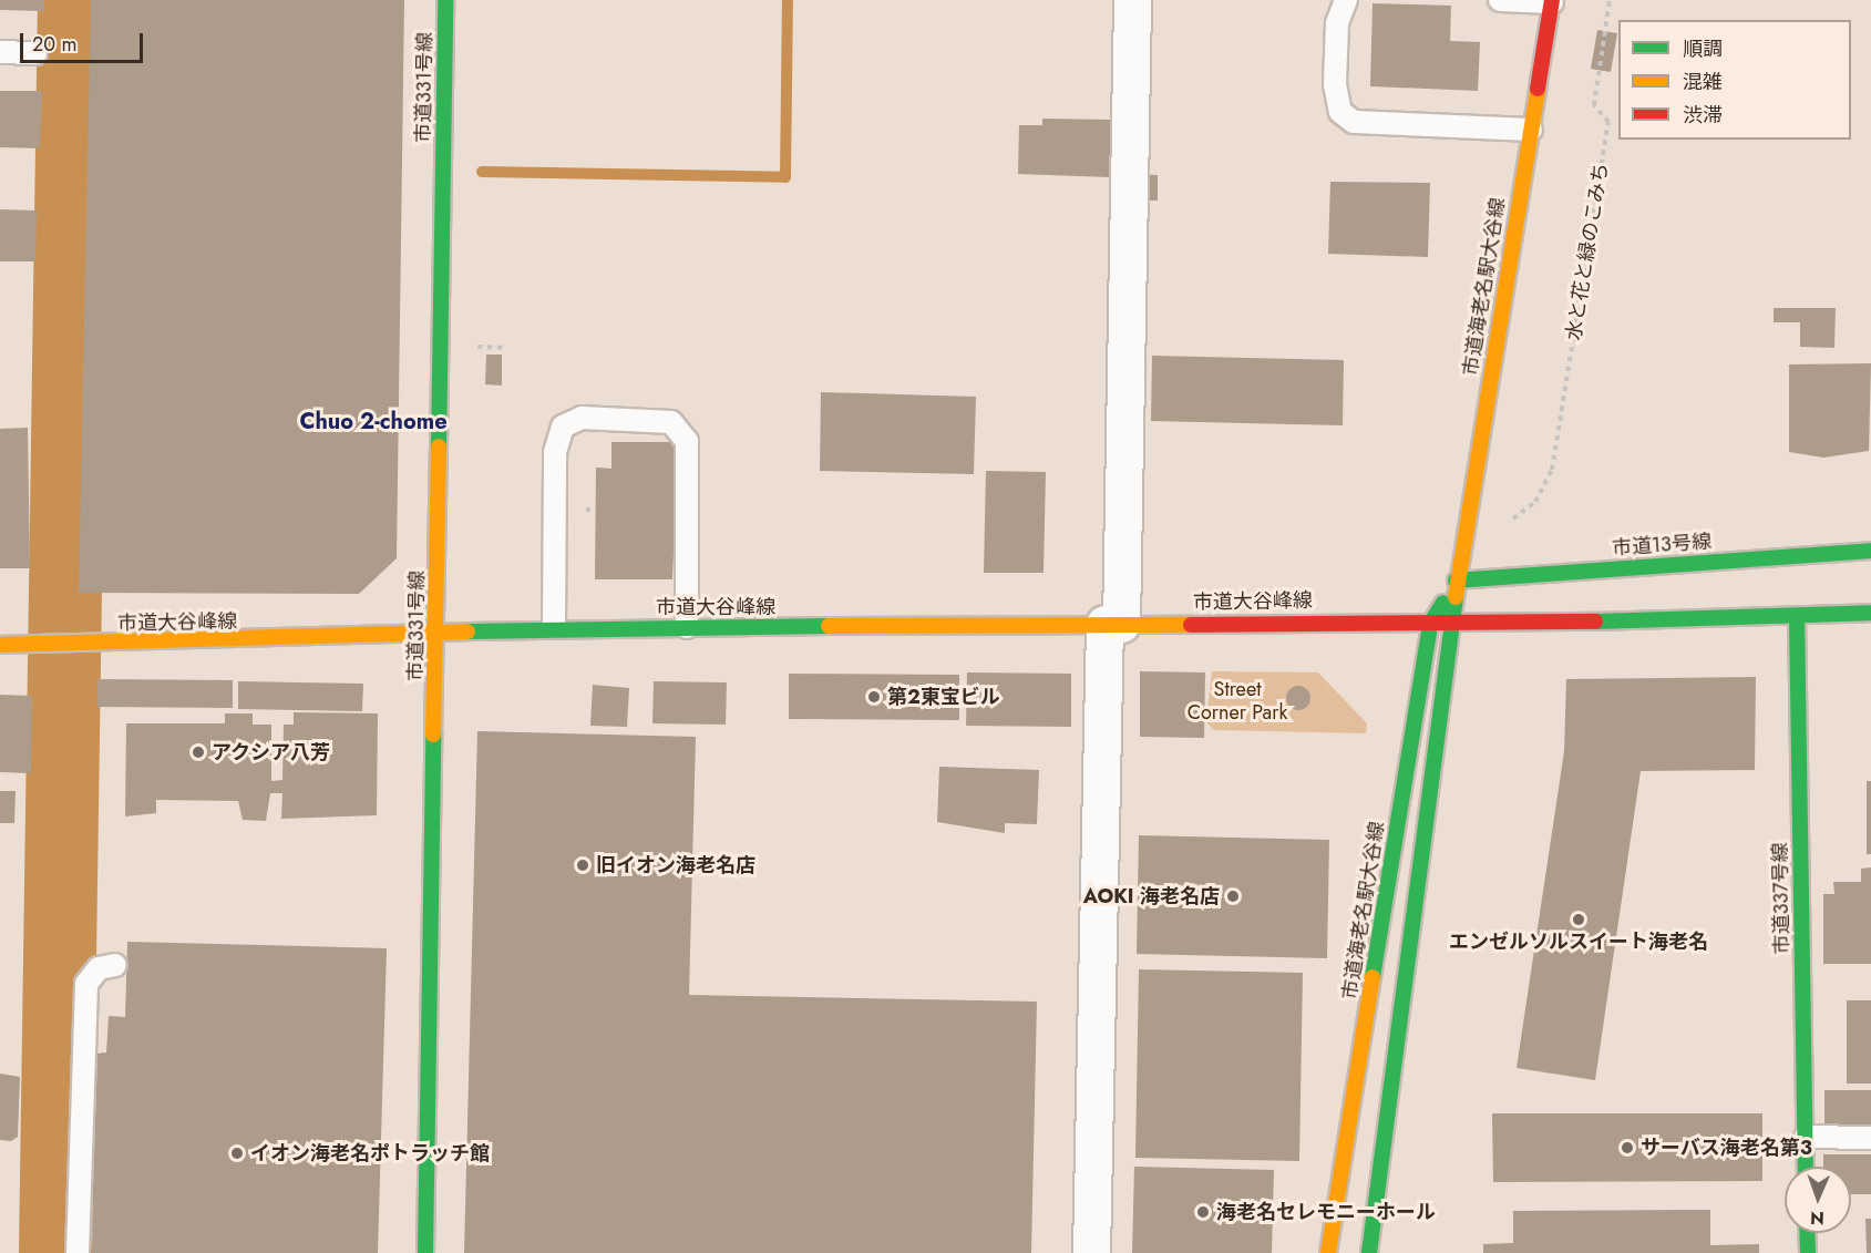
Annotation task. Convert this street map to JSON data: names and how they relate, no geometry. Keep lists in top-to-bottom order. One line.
{"streets":{"street":["市道331号線","市道海老名駅大谷線","市道13号線","市道大谷峰線","市道337号線"],"path":["水と花と緑のこみち"]},"crossings":[["市道331号線","市道大谷峰線"],["市道海老名駅大谷線","市道13号線"],["市道海老名駅大谷線","市道大谷峰線"]],"districts":["Chuo 2-chome"],"parks":["Street Corner Park"],"places":["第2東宝ビル","アクシア八芳","旧イオン海老名店","AOKI 海老名店","エンゼルソルスイート海老名","サーバス海老名第3","イオン海老名ポトラッチ館","海老名セレモニーホール"],"legend":["順調","混雑","渋滞"],"scale_bar":"20 m","north":"bottom"}
